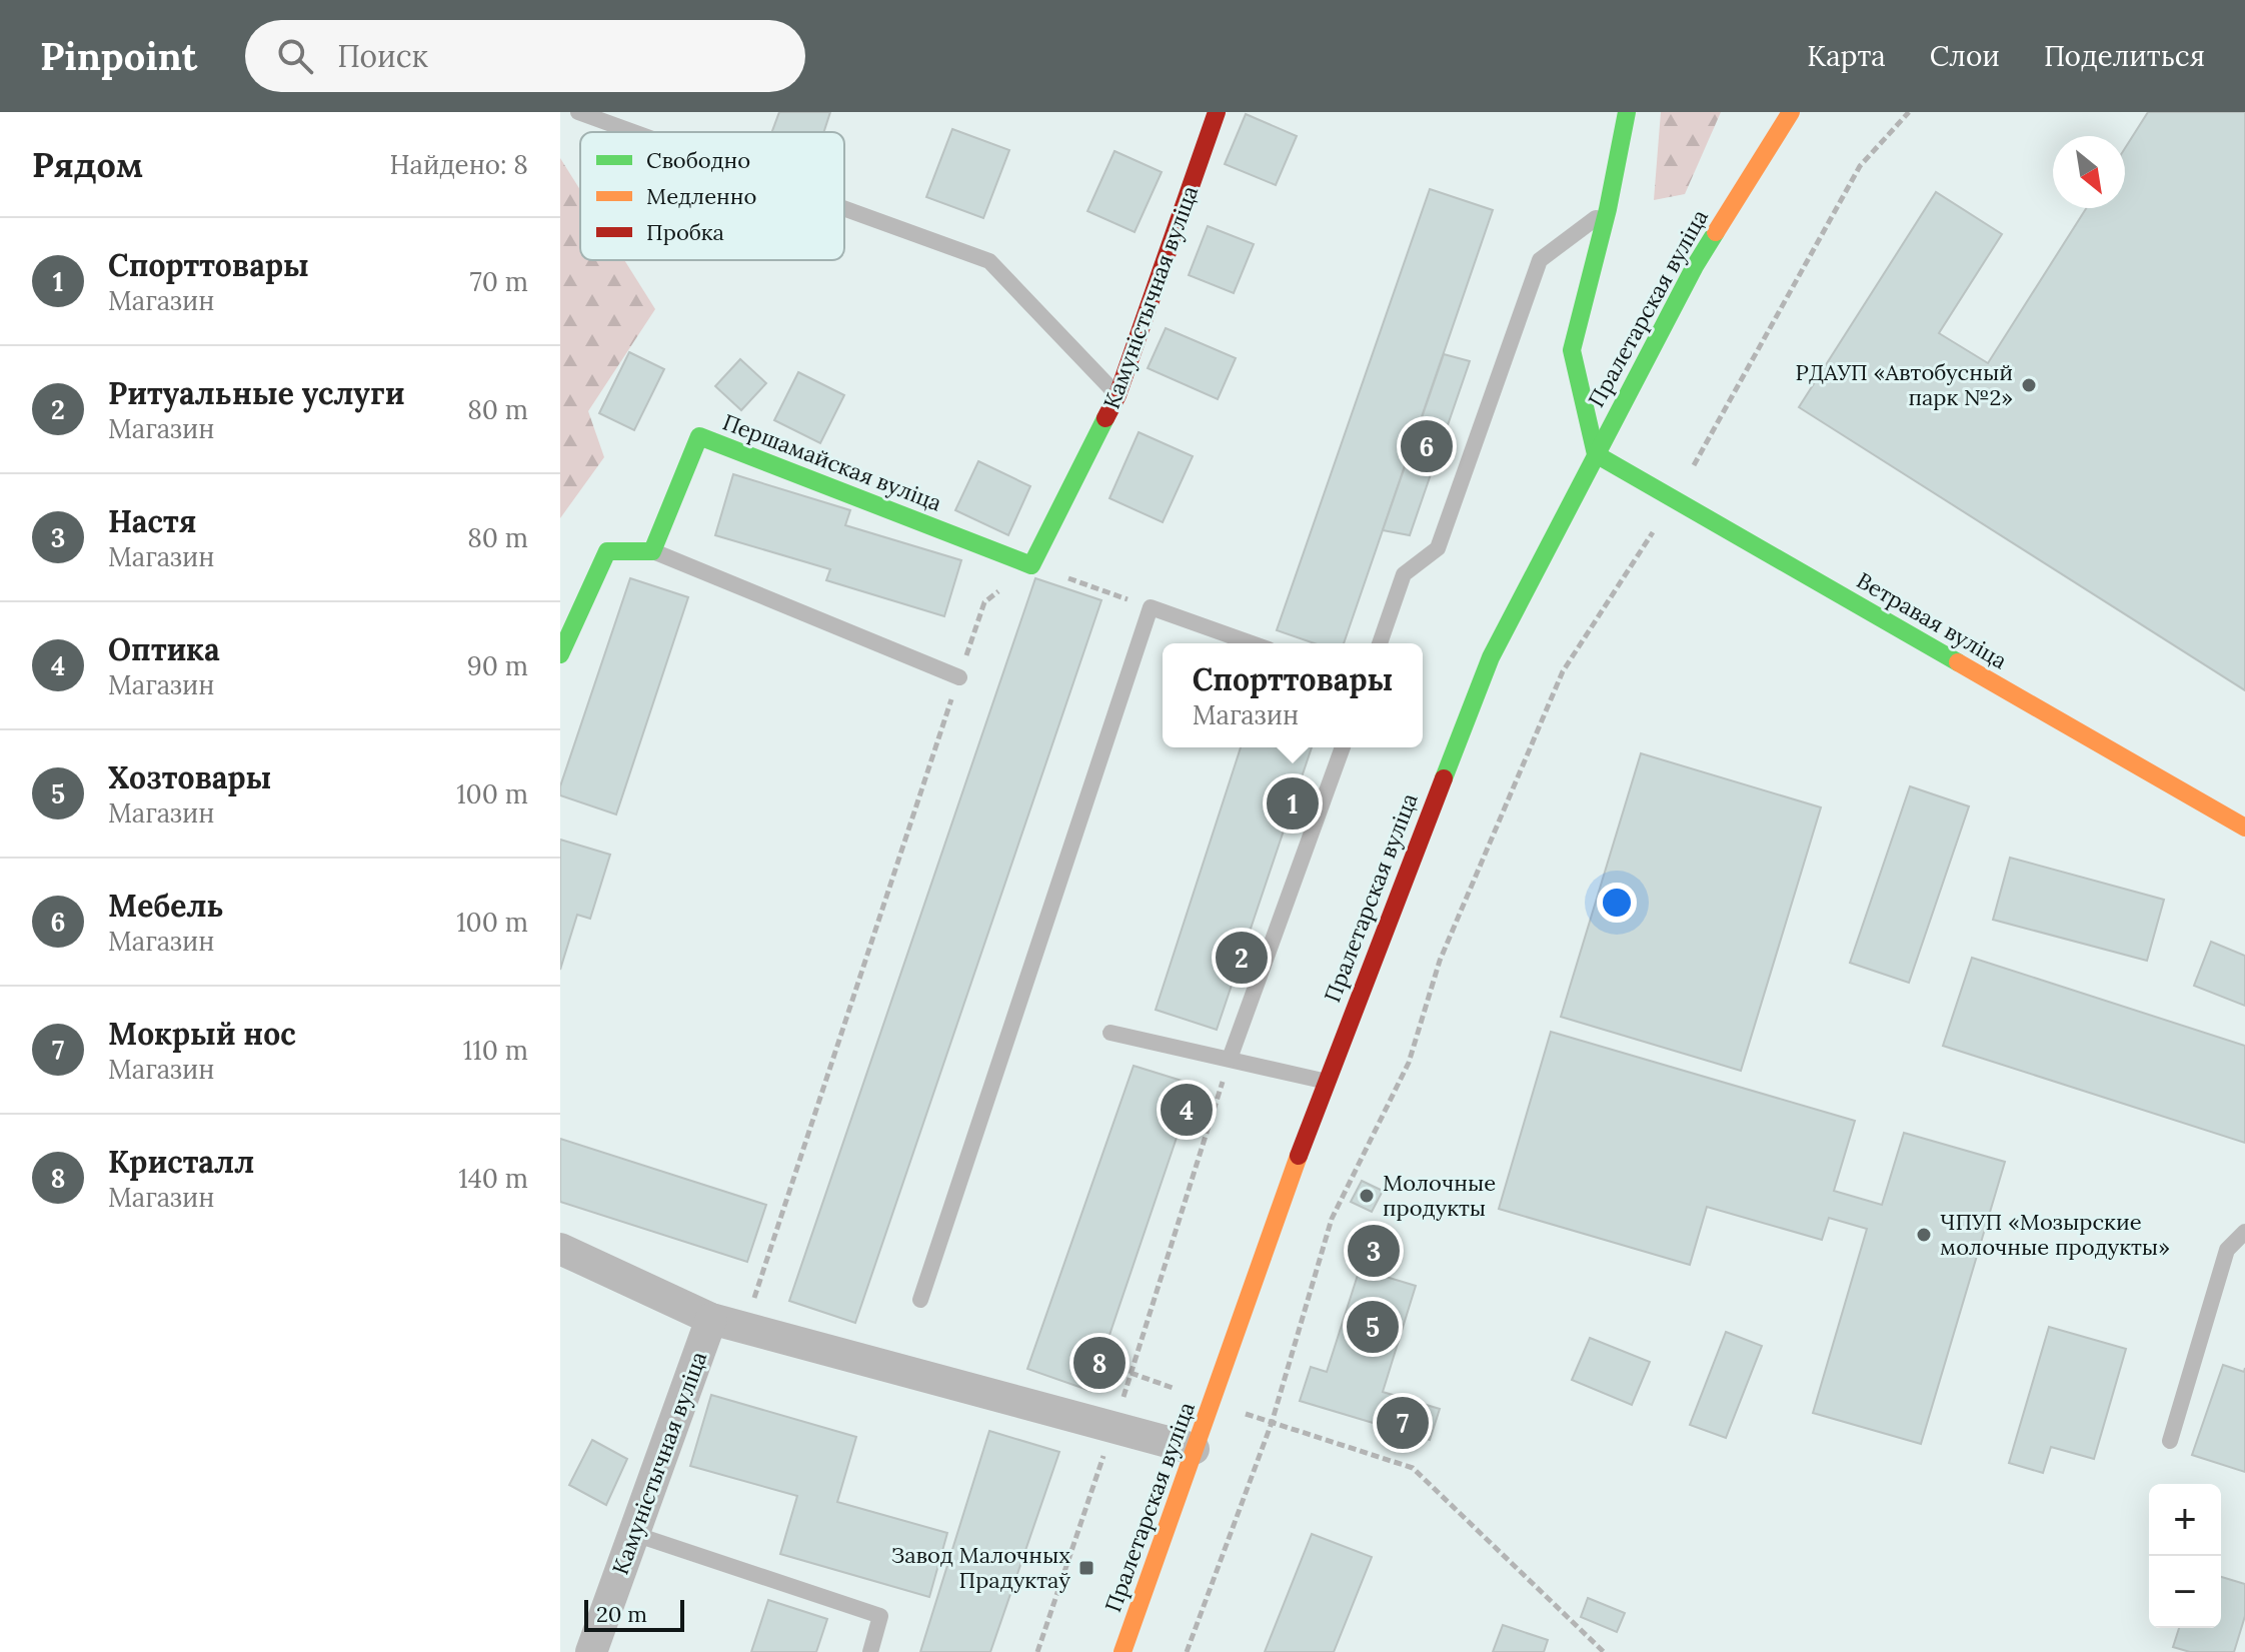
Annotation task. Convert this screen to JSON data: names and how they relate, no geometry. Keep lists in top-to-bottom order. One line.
{"streets":{"street":["Камуністычная вуліца","Пралетарская вуліца","Першамайская вуліца","Ветравая вуліца"]},"crossings":[["Камуністычная вуліца","Першамайская вуліца"],["Пралетарская вуліца","Ветравая вуліца"]],"places":{"other":["РДАУП «Автобусный парк №2»","Молочные продукты","ЧПУП «Мозырские молочные продукты»"],"transit":["Завод Малочных Прадуктаў"]},"legend":["Свободно","Медленно","Пробка"],"scale_bar":"20 m","north":"bottom right","page":{"header":"Pinpoint","search":"Поиск","nav":["Карта","Слои","Поделиться"],"heading":["Рядом","Найдено: 8"],"list":[{"mark":"1","name":"Спорттовары","note":"Магазин","value":"70 m"},{"mark":"2","name":"Ритуальные услуги","note":"Магазин","value":"80 m"},{"mark":"3","name":"Настя","note":"Магазин","value":"80 m"},{"mark":"4","name":"Оптика","note":"Магазин","value":"90 m"},{"mark":"5","name":"Хозтовары","note":"Магазин","value":"100 m"},{"mark":"6","name":"Мебель","note":"Магазин","value":"100 m"},{"mark":"7","name":"Мокрый нос","note":"Магазин","value":"110 m"},{"mark":"8","name":"Кристалл","note":"Магазин","value":"140 m"}],"pins":["6","1","2","4","3","5","8","7"],"popup":["Спорттовары","Магазин"],"map_buttons":["+","−"],"scale":"20 m"}}
